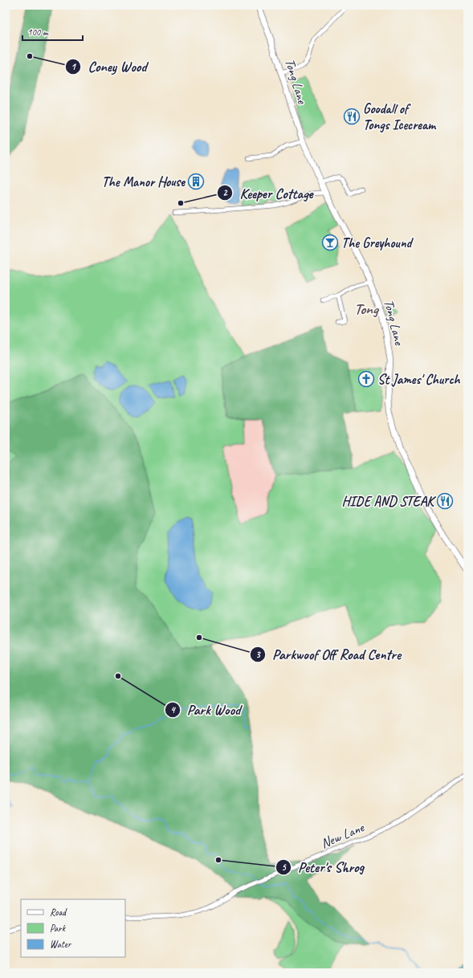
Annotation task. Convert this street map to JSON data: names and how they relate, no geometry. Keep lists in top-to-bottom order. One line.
{"streets":{"street":["Tong Lane","New Lane"]},"districts":["Tong"],"places":{"other":["Coney Wood","Keeper Cottage","Parkwoof Off Road Centre","Park Wood","Peter's Shrog"],"restaurant":["Goodall of Tongs Icecream","HIDE AND STEAK"],"building":["The Manor House"],"bar":["The Greyhound"],"church":["St James' Church"]},"legend":["Road","Park","Water"],"scale_bar":"100 m"}
